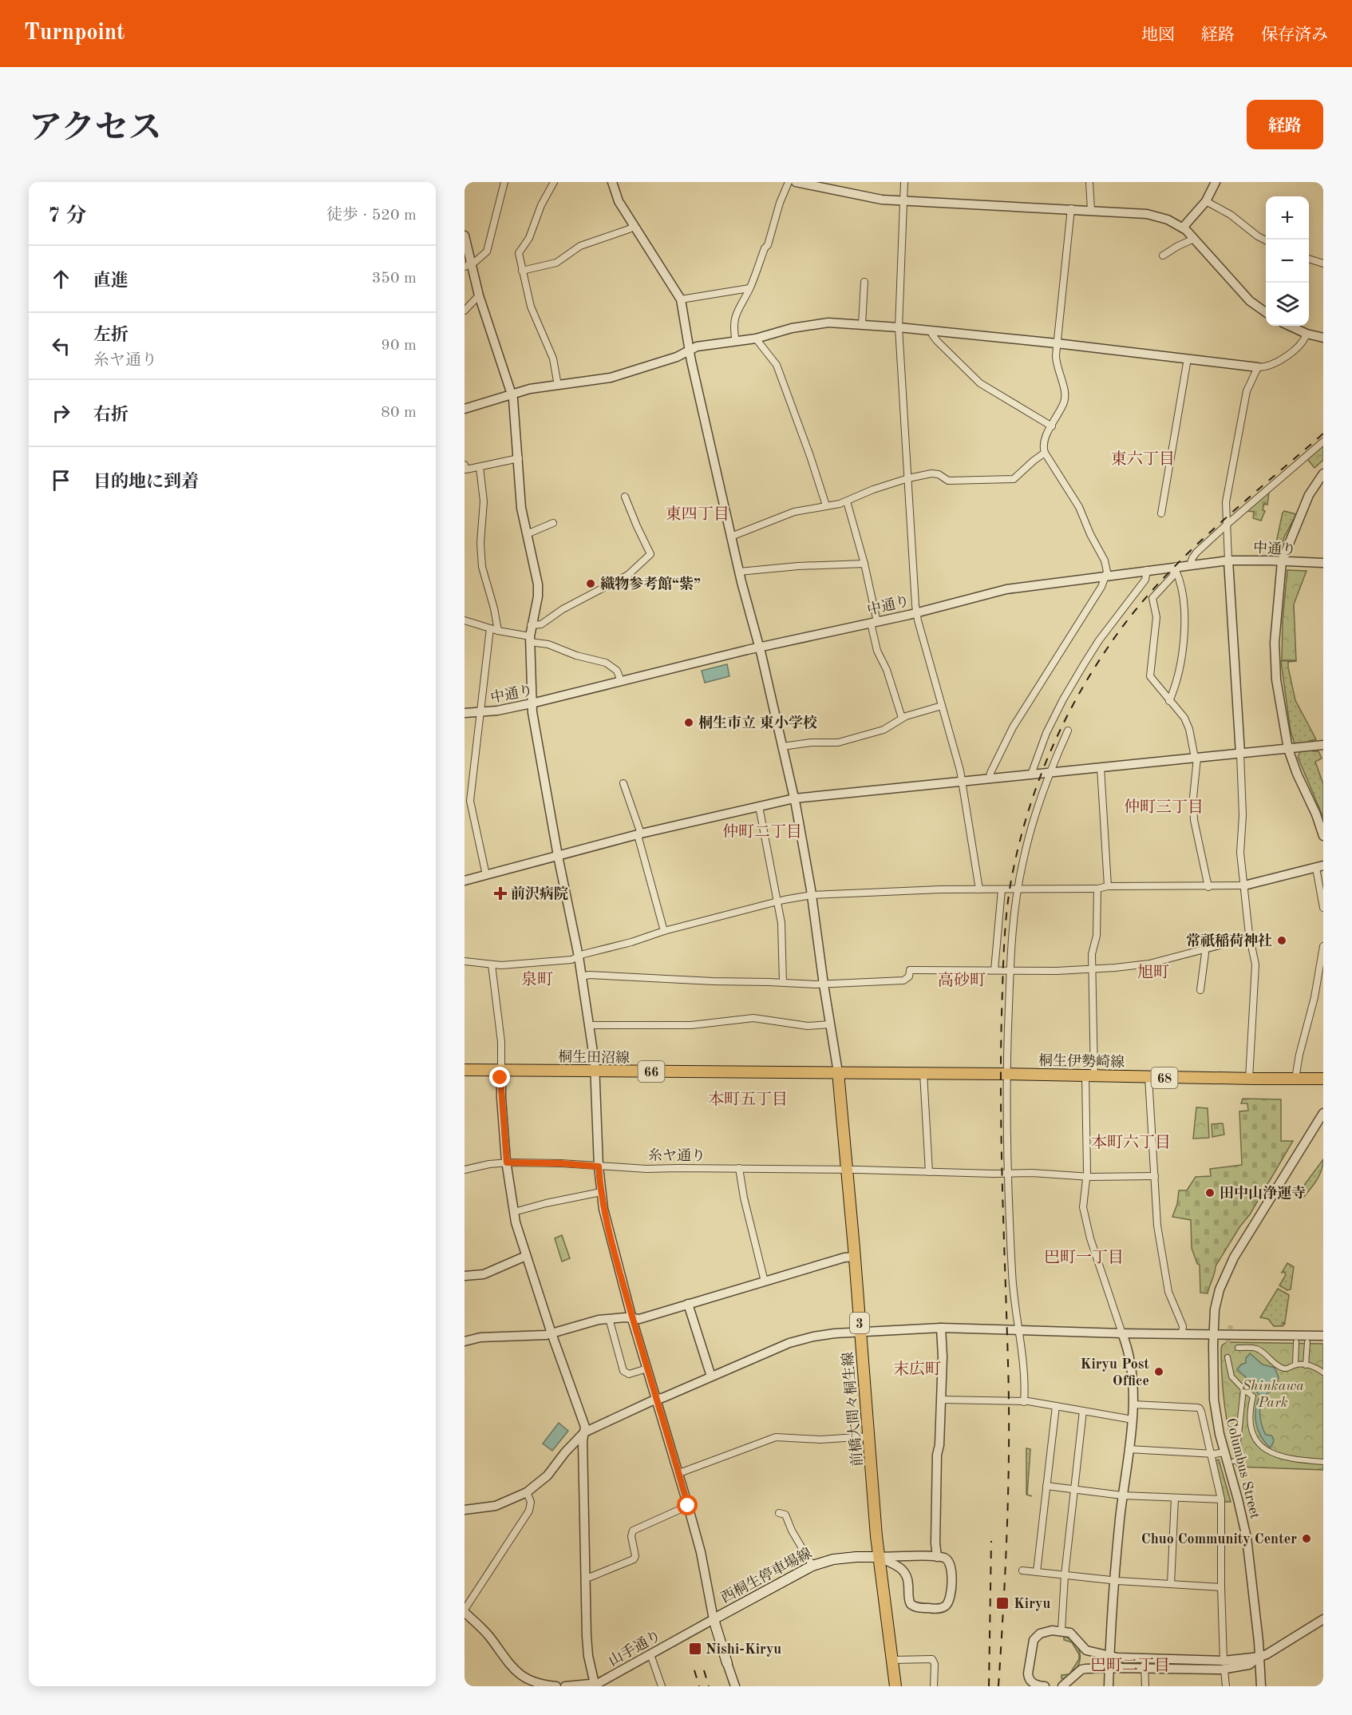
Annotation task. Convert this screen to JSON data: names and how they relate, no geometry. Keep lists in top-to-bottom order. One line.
{"streets":{"main road":["桐生田沼線","桐生伊勢崎線","66","68","3","前橋大間々桐生線","西桐生停車場線"],"street":["中通り","糸ヤ通り","Columbus Street","山手通り"]},"crossings":[["桐生田沼線","桐生伊勢崎線"],["桐生田沼線","前橋大間々桐生線"],["桐生伊勢崎線","前橋大間々桐生線"],["糸ヤ通り","前橋大間々桐生線"],["前橋大間々桐生線","西桐生停車場線"],["西桐生停車場線","山手通り"]],"districts":["東六丁目","東四丁目","仲町三丁目","仲町二丁目","旭町","泉町","高砂町","本町五丁目","本町六丁目","巴町一丁目","末広町","巴町二丁目"],"parks":["Shinkawa Park"],"places":{"other":["織物参考館“紫”","桐生市立 東小学校","常祇稲荷神社","田中山浄運寺","Kiryu Post Office","Chuo Community Center"],"health":["前沢病院"],"transit":["Kiryu","Nishi-Kiryu"]},"page":{"header":"Turnpoint","nav":["地図","経路","保存済み"],"title":"アクセス","buttons":"経路","heading":["7 分","徒歩 · 520 m"],"map_buttons":["+","−"],"list":[["直進","350 m"],["左折","糸ヤ通り","90 m"],["右折","80 m"],"目的地に到着"]}}
